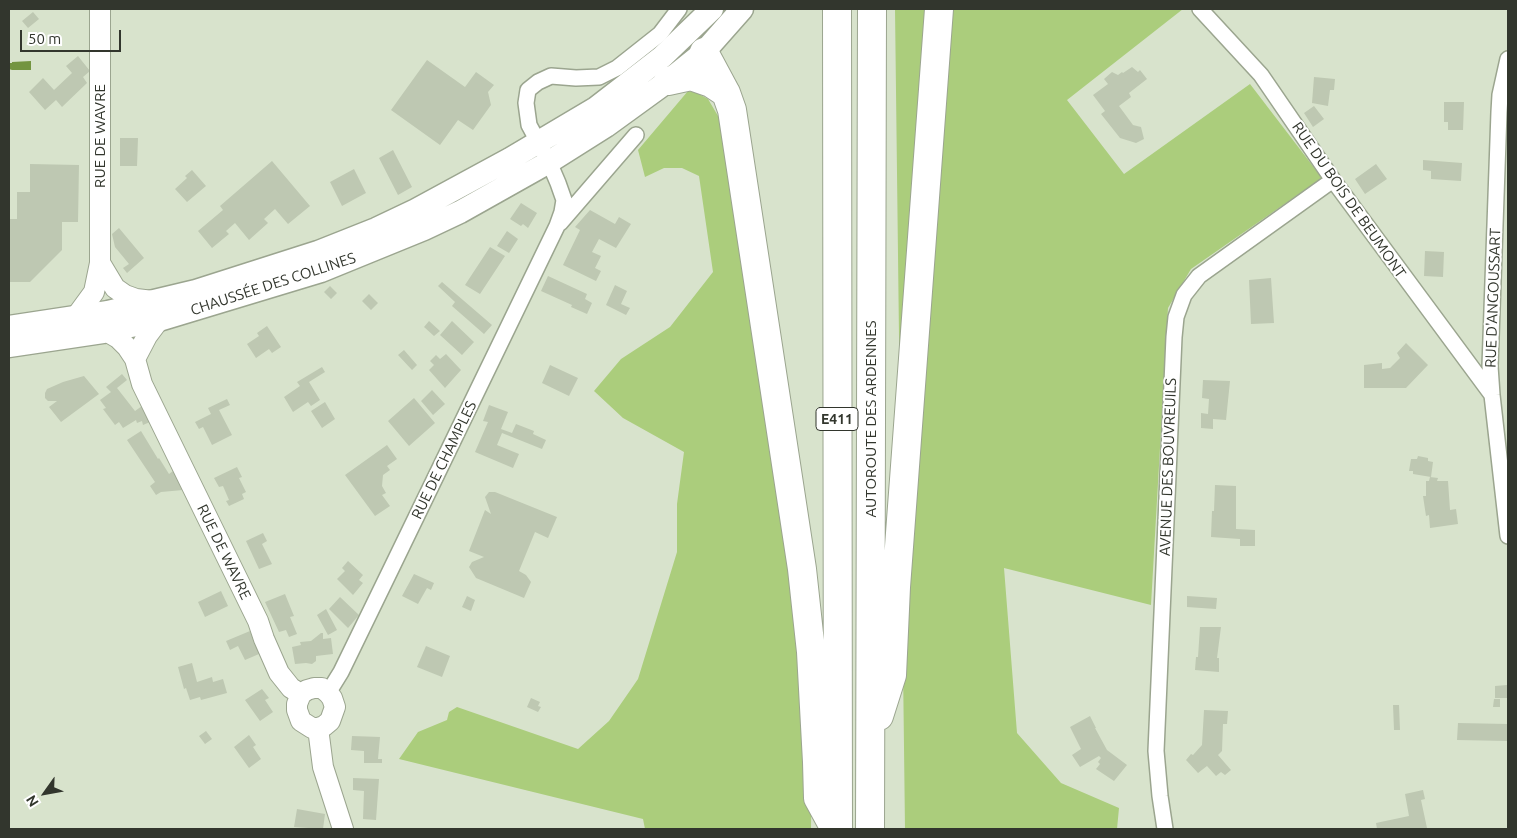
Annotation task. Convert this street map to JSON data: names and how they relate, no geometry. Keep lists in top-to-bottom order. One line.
{"streets":{"highway":["E411","AUTOROUTE DES ARDENNES"],"main road":["CHAUSSÉE DES COLLINES"],"street":["RUE DE WAVRE","RUE DU BOIS DE BEUMONT","RUE D'ANGOUSSART","RUE DE CHAMPLES","AVENUE DES BOUVREUILS"]},"crossings":[["RUE DE WAVRE","CHAUSSÉE DES COLLINES"],["RUE DE WAVRE","RUE DE CHAMPLES"],["RUE DU BOIS DE BEUMONT","RUE D'ANGOUSSART"],["RUE DU BOIS DE BEUMONT","AVENUE DES BOUVREUILS"],["CHAUSSÉE DES COLLINES","RUE DE CHAMPLES"]],"scale_bar":"50 m","north":"bottom left"}
